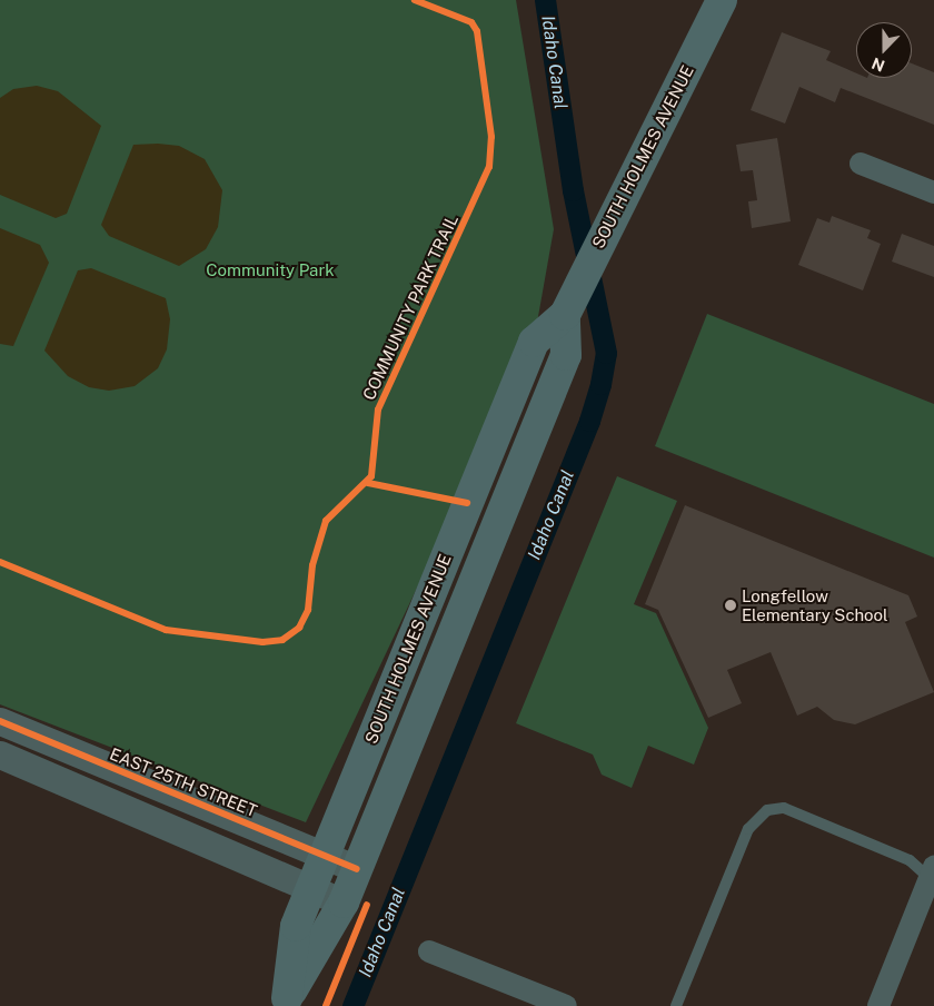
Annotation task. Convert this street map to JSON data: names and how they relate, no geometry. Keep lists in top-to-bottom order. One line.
{"streets":{"main road":["SOUTH HOLMES AVENUE"],"street":["EAST 25TH STREET"],"cycle path":["COMMUNITY PARK TRAIL"]},"crossings":[["SOUTH HOLMES AVENUE","EAST 25TH STREET"]],"water":["Idaho Canal"],"parks":["Community Park"],"places":["Longfellow Elementary School"],"north":"bottom"}
